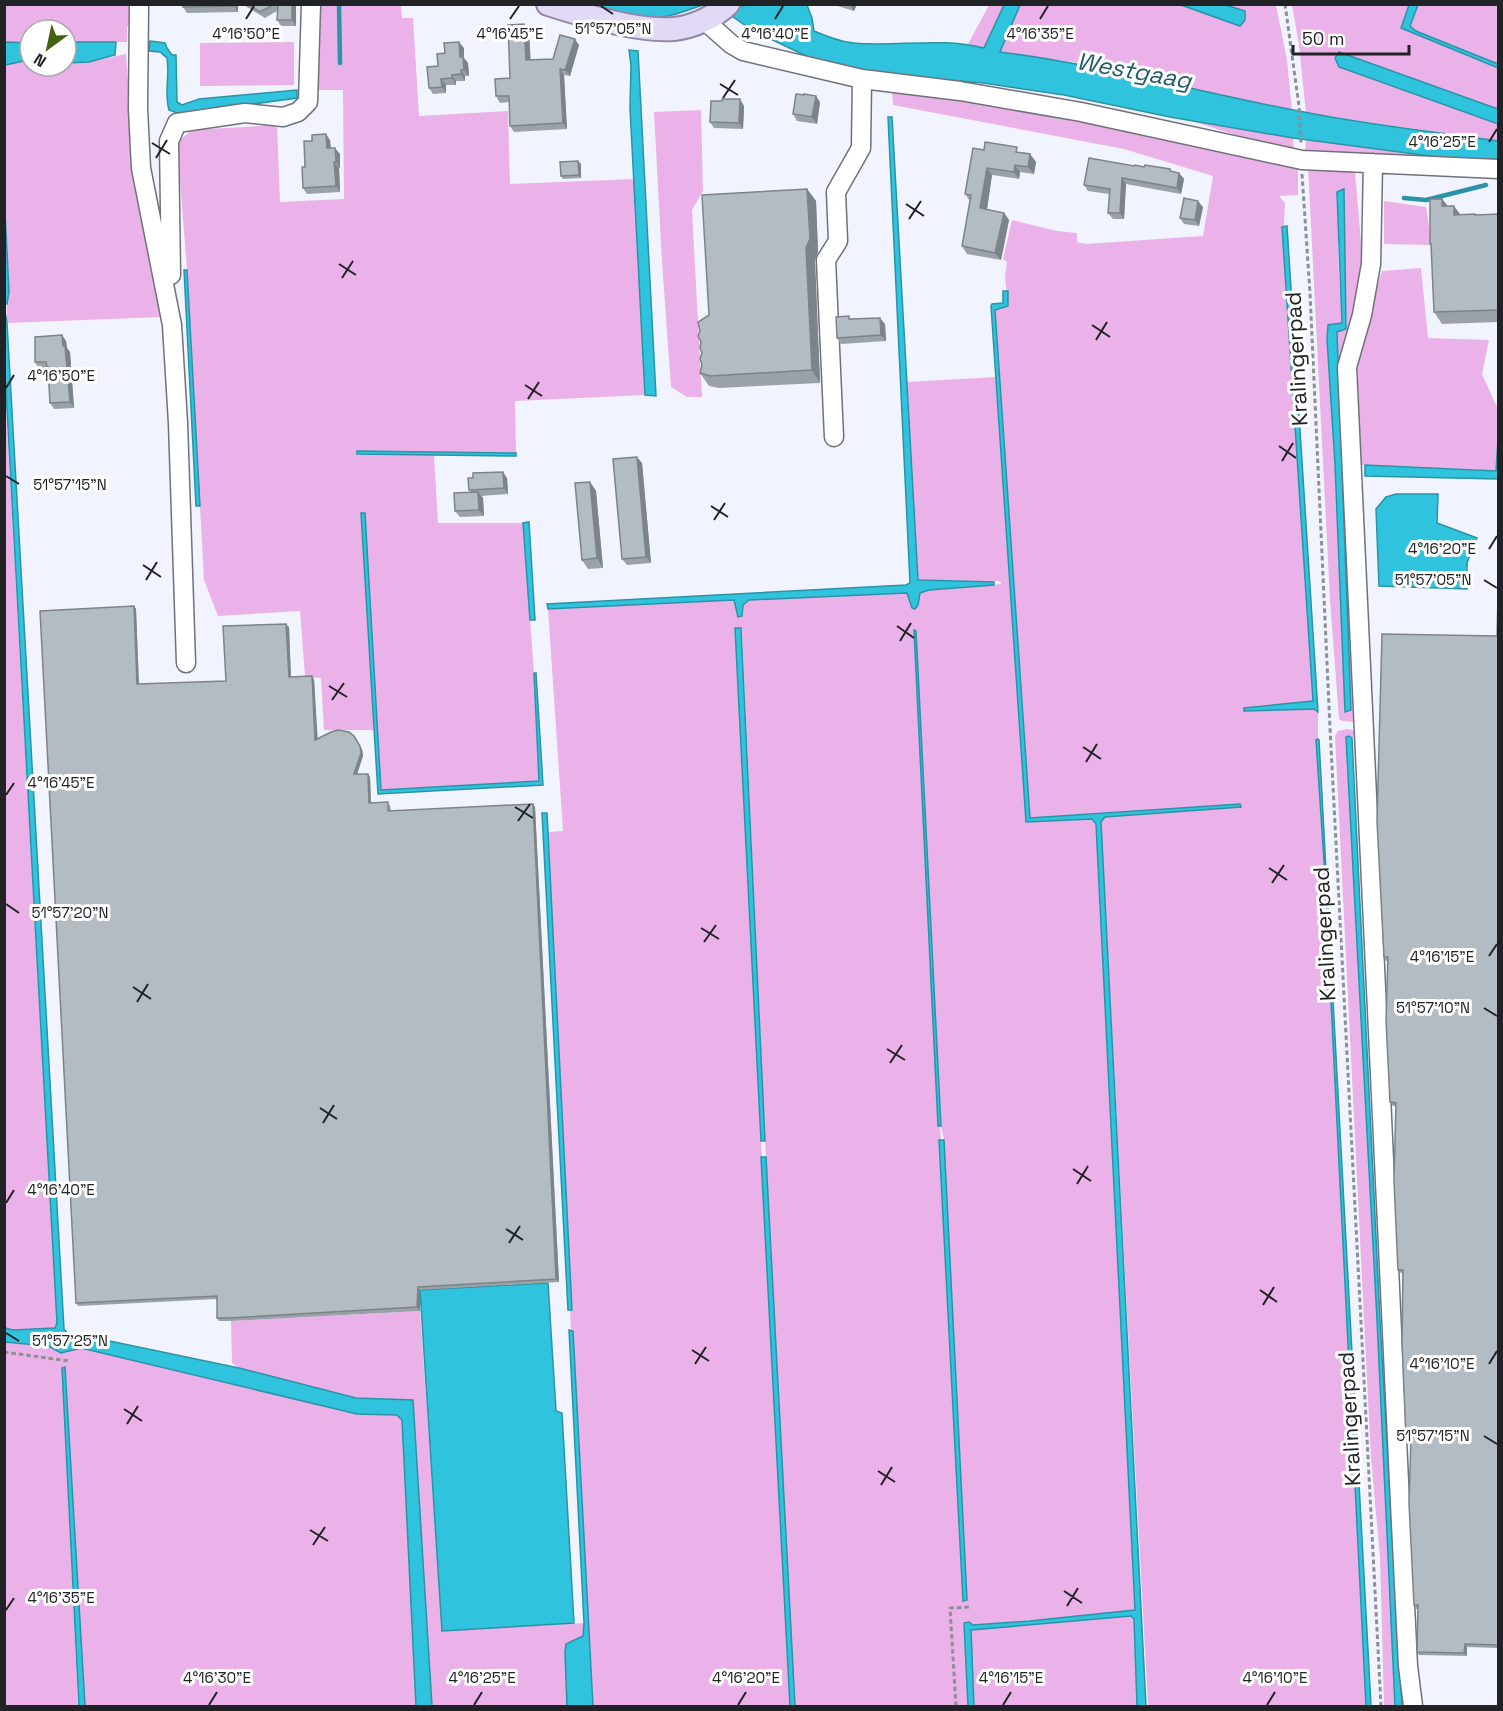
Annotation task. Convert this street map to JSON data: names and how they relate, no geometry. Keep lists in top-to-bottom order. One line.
{"streets":{"path":["Kralingerpad"]},"water":["Westgaag"],"scale_bar":"50 m","north":"bottom left","coordinates":["51°57'05\"N","4°16'35\"E","4°16'50\"E","4°16'45\"E","4°16'40\"E","4°16'25\"E","51°57'15\"N","4°16'20\"E","51°57'20\"N","4°16'15\"E","51°57'10\"N","51°57'25\"N","4°16'10\"E","4°16'30\"E"]}
